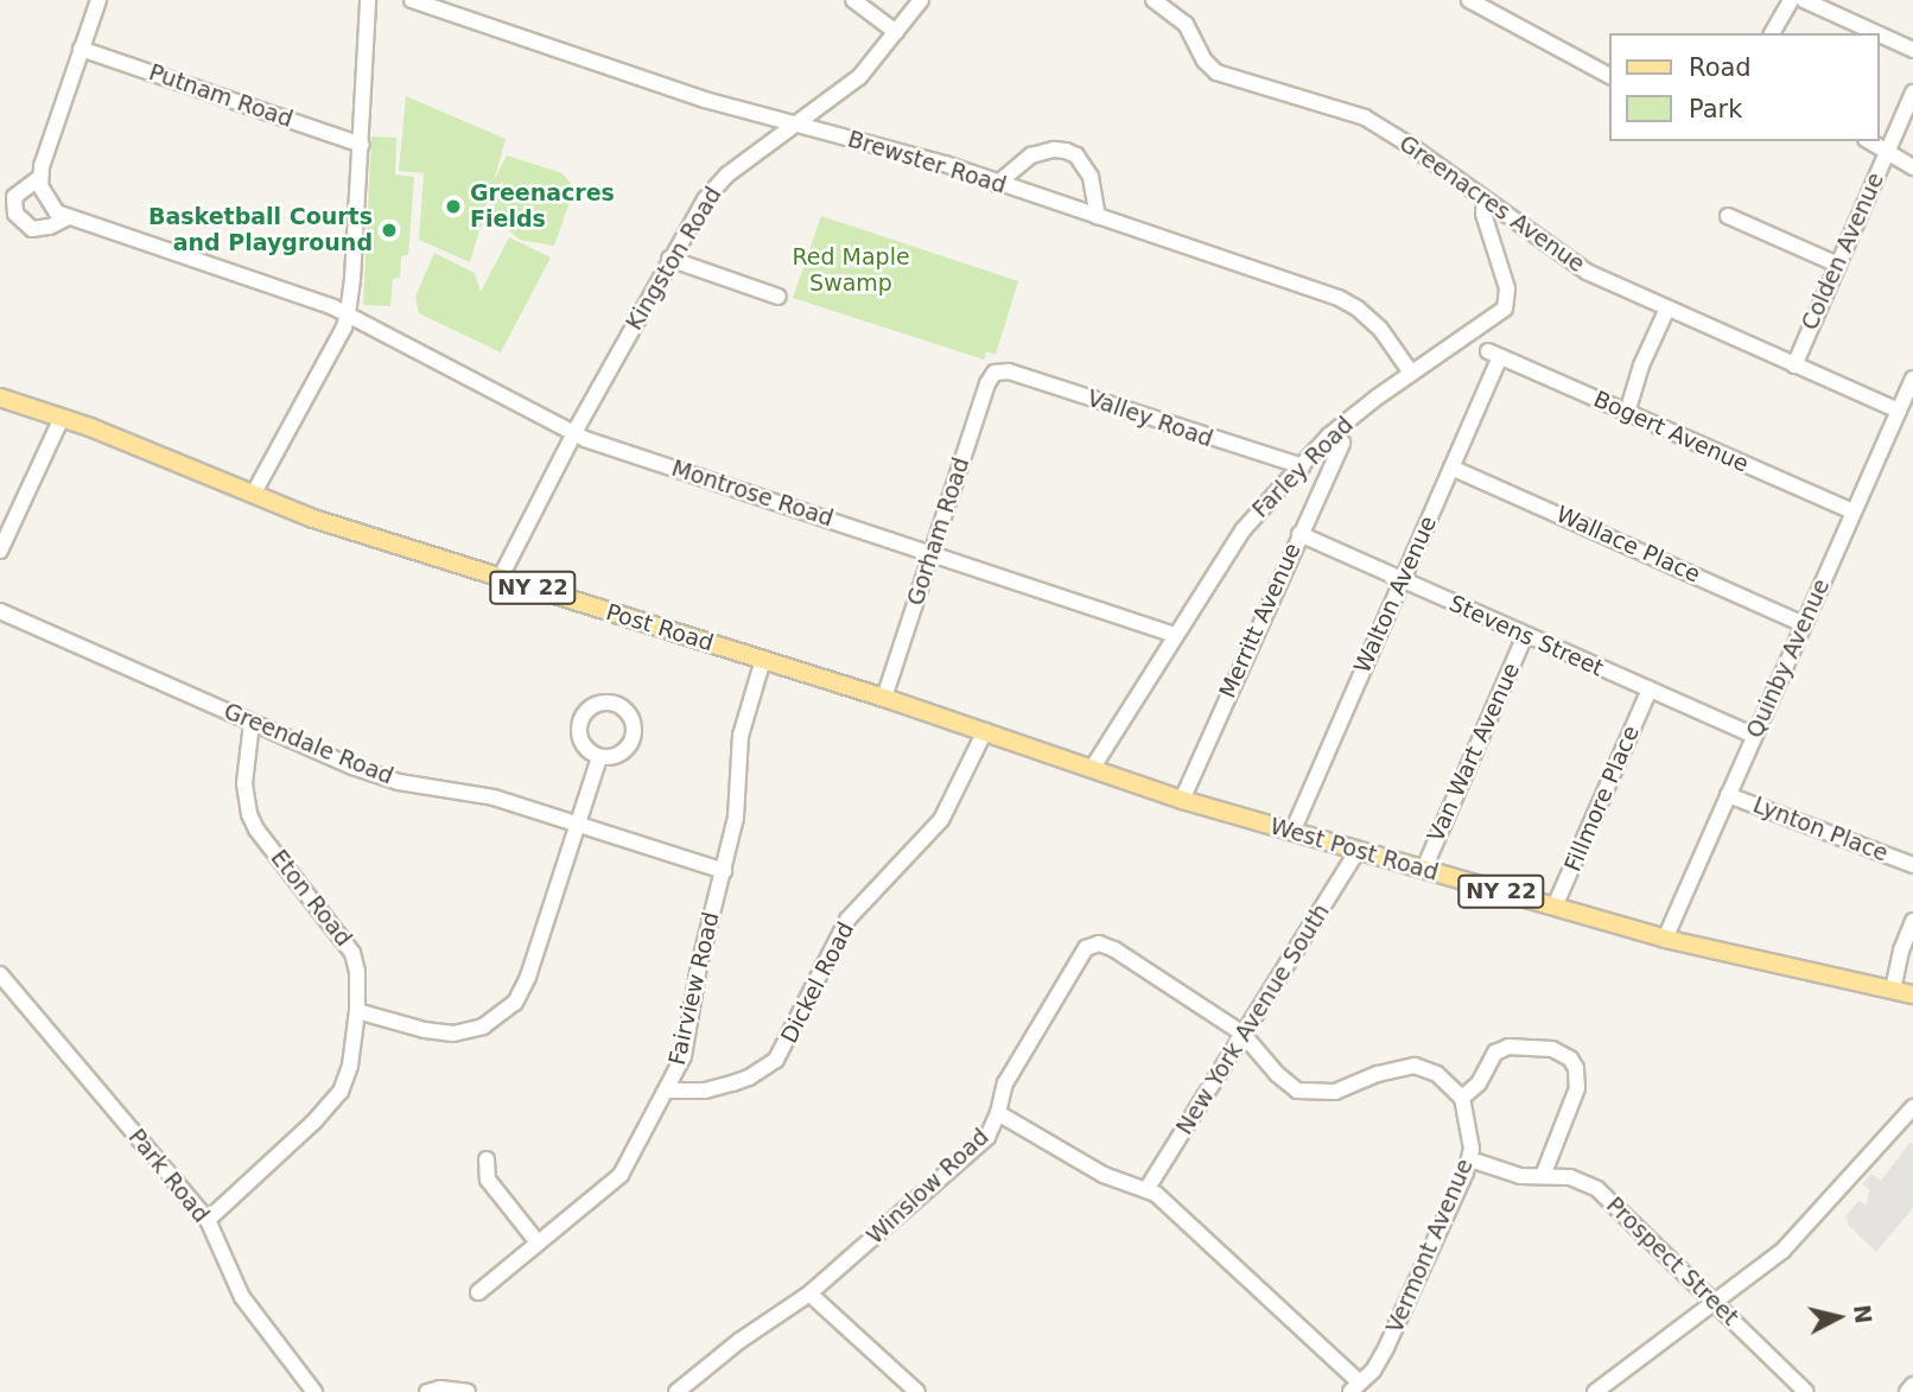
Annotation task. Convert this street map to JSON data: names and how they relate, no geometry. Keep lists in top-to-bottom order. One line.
{"streets":{"main road":["NY 22","Post Road","West Post Road"],"street":["Putnam Road","Brewster Road","Greenacres Avenue","Colden Avenue","Kingston Road","Valley Road","Bogert Avenue","Farley Road","Montrose Road","Gorham Road","Wallace Place","Walton Avenue","Merritt Avenue","Stevens Street","Quinby Avenue","Greendale Road","Van Wart Avenue","Fillmore Place","Lynton Place","Eton Road","Dickel Road","Fairview Road","New York Avenue South","Park Road","Winslow Road","Vermont Avenue","Prospect Street"]},"crossings":[["Brewster Road","Kingston Road"],["Brewster Road","Farley Road"],["Greenacres Avenue","Colden Avenue"],["Greenacres Avenue","Farley Road"],["Greenacres Avenue","Quinby Avenue"],["Kingston Road","Montrose Road"],["Kingston Road","Post Road"],["Valley Road","Farley Road"],["Valley Road","Gorham Road"],["Bogert Avenue","Walton Avenue"],["Bogert Avenue","Quinby Avenue"],["Farley Road","Montrose Road"],["Farley Road","Post Road"],["Farley Road","West Post Road"],["Montrose Road","Gorham Road"],["Gorham Road","Post Road"],["Wallace Place","Walton Avenue"],["Wallace Place","Quinby Avenue"],["Walton Avenue","Stevens Street"],["Walton Avenue","West Post Road"],["Merritt Avenue","Stevens Street"],["Merritt Avenue","West Post Road"],["Post Road","West Post Road"],["Post Road","Dickel Road"],["Post Road","Fairview Road"],["Stevens Street","Quinby Avenue"],["Stevens Street","Van Wart Avenue"],["Stevens Street","Fillmore Place"],["Quinby Avenue","Lynton Place"],["Quinby Avenue","West Post Road"],["Greendale Road","Eton Road"],["Greendale Road","Fairview Road"],["Van Wart Avenue","West Post Road"],["Fillmore Place","West Post Road"],["West Post Road","New York Avenue South"],["Eton Road","Park Road"],["Dickel Road","Fairview Road"],["New York Avenue South","Winslow Road"],["Vermont Avenue","Prospect Street"]],"parks":["Red Maple Swamp"],"places":["Greenacres Fields","Basketball Courts and Playground"],"legend":["Road","Park"],"north":"right"}
